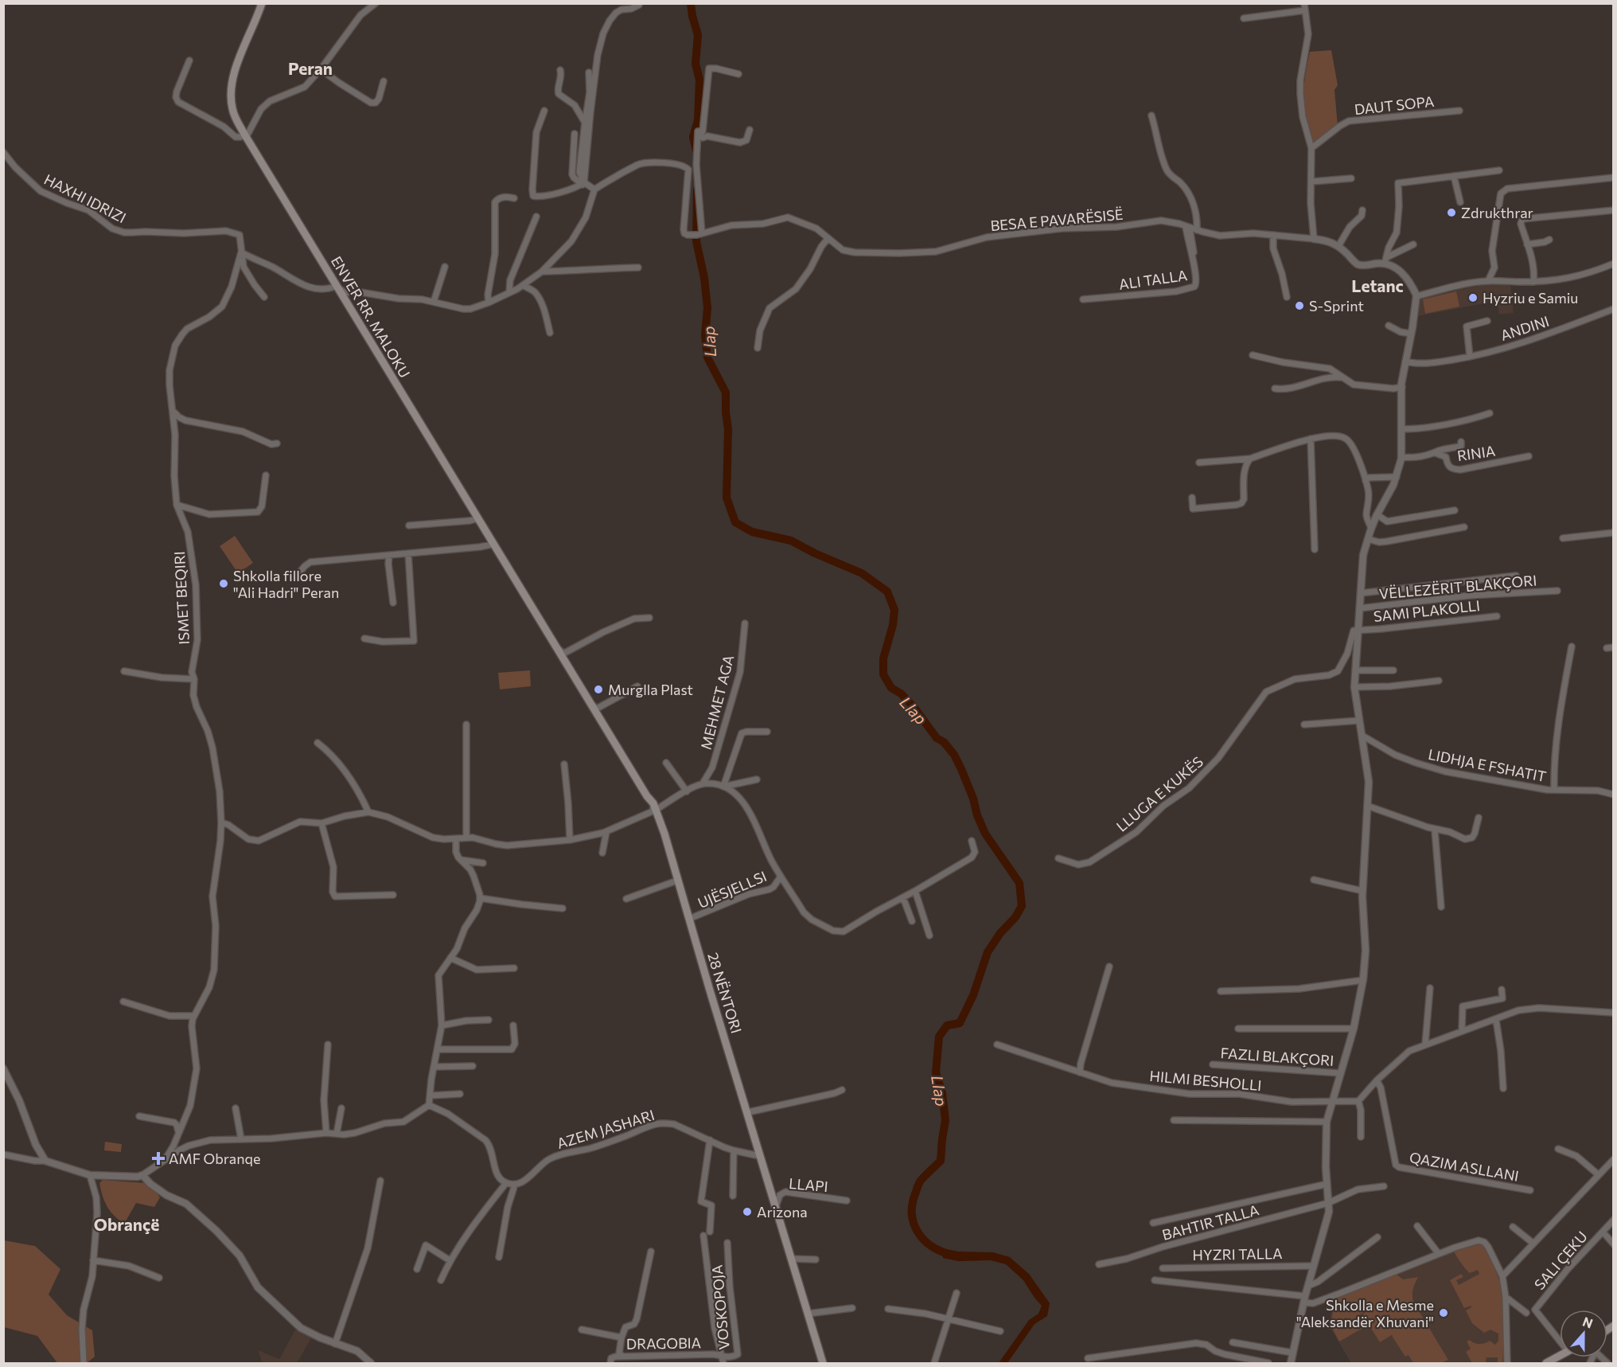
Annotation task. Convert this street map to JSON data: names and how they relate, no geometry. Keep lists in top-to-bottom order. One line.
{"streets":{"main road":["ENVER RR. MALOKU","28 NËNTORI"],"street":["DAUT SOPA","HAXHI IDRIZI","BESA E PAVARËSISË","ALI TALLA","ANDINI","RINIA","VËLLEZËRIT BLAKÇORI","ISMET BEQIRI","SAMI PLAKOLLI","MEHMET AGA","LIDHJA E FSHATIT","LLUGA E KUKËS","UJËSJELLSI","FAZLI BLAKÇORI","HILMI BESHOLLI","AZEM JASHARI","QAZIM ASLLANI","LLAPI","BAHTIR TALLA","HYZRI TALLA","SALI ÇEKU","VOSKOPOJA","DRAGOBIA"]},"crossings":[["HAXHI IDRIZI","ISMET BEQIRI"],["BESA E PAVARËSISË","ALI TALLA"],["ENVER RR. MALOKU","28 NËNTORI"],["ANDINI","SAMI PLAKOLLI"],["RINIA","SAMI PLAKOLLI"],["VËLLEZËRIT BLAKÇORI","SAMI PLAKOLLI"],["SAMI PLAKOLLI","LIDHJA E FSHATIT"],["SAMI PLAKOLLI","LLUGA E KUKËS"],["SAMI PLAKOLLI","FAZLI BLAKÇORI"],["SAMI PLAKOLLI","HILMI BESHOLLI"],["UJËSJELLSI","28 NËNTORI"],["28 NËNTORI","AZEM JASHARI"],["28 NËNTORI","LLAPI"],["VOSKOPOJA","DRAGOBIA"]],"districts":["Peran","Letanc","Obrançë"],"water":["Llap"],"places":{"other":["Zdrukthrar","Hyzriu e Samiu","S-Sprint","Shkolla fillore \"Ali Hadri\" Peran","Murglla Plast","Arizona","Shkolla e Mesme \"Aleksandër Xhuvani\""],"health":["AMF Obranqe"]},"north":"top"}
